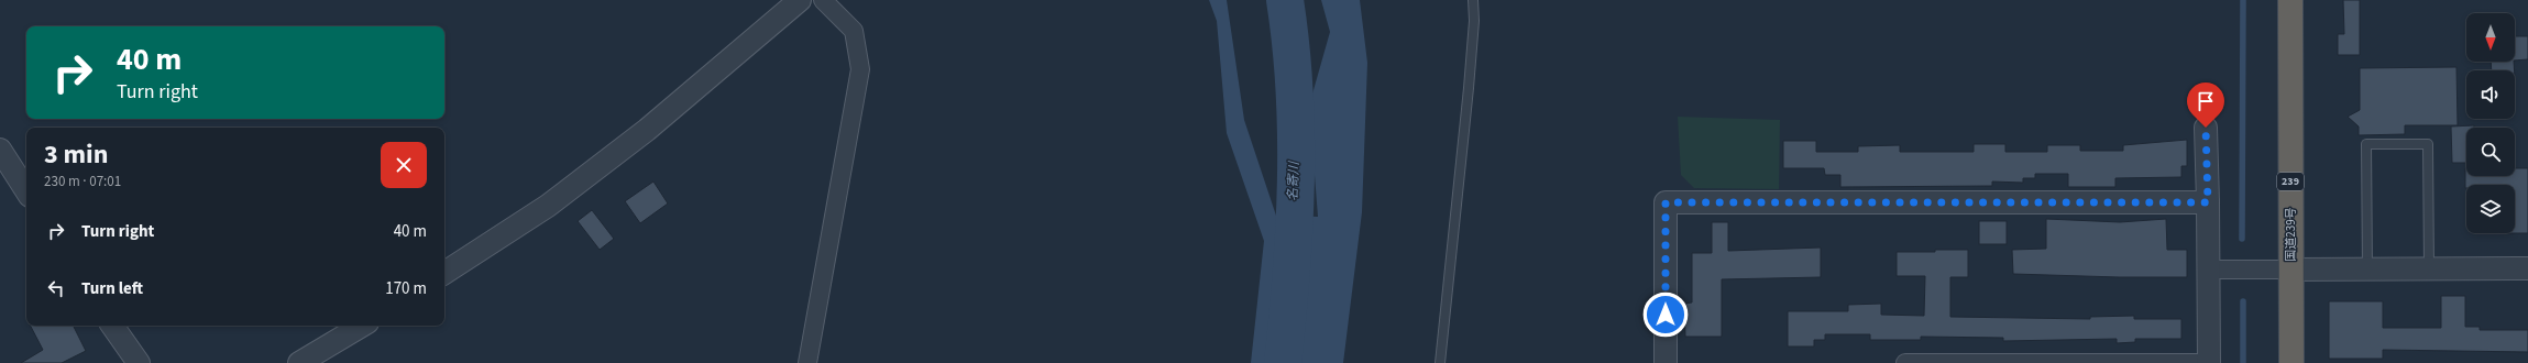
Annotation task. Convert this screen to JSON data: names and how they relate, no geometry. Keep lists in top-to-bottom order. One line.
{"streets":{"highway":["239","国道239号"]},"water":["名寄川"],"north":"bottom","page":{"turn":["40 m","Turn right"],"heading":["3 min","230 m · 07:01"],"list":[{"name":"Turn right","value":"40 m"},{"name":"Turn left","value":"170 m"}]}}
